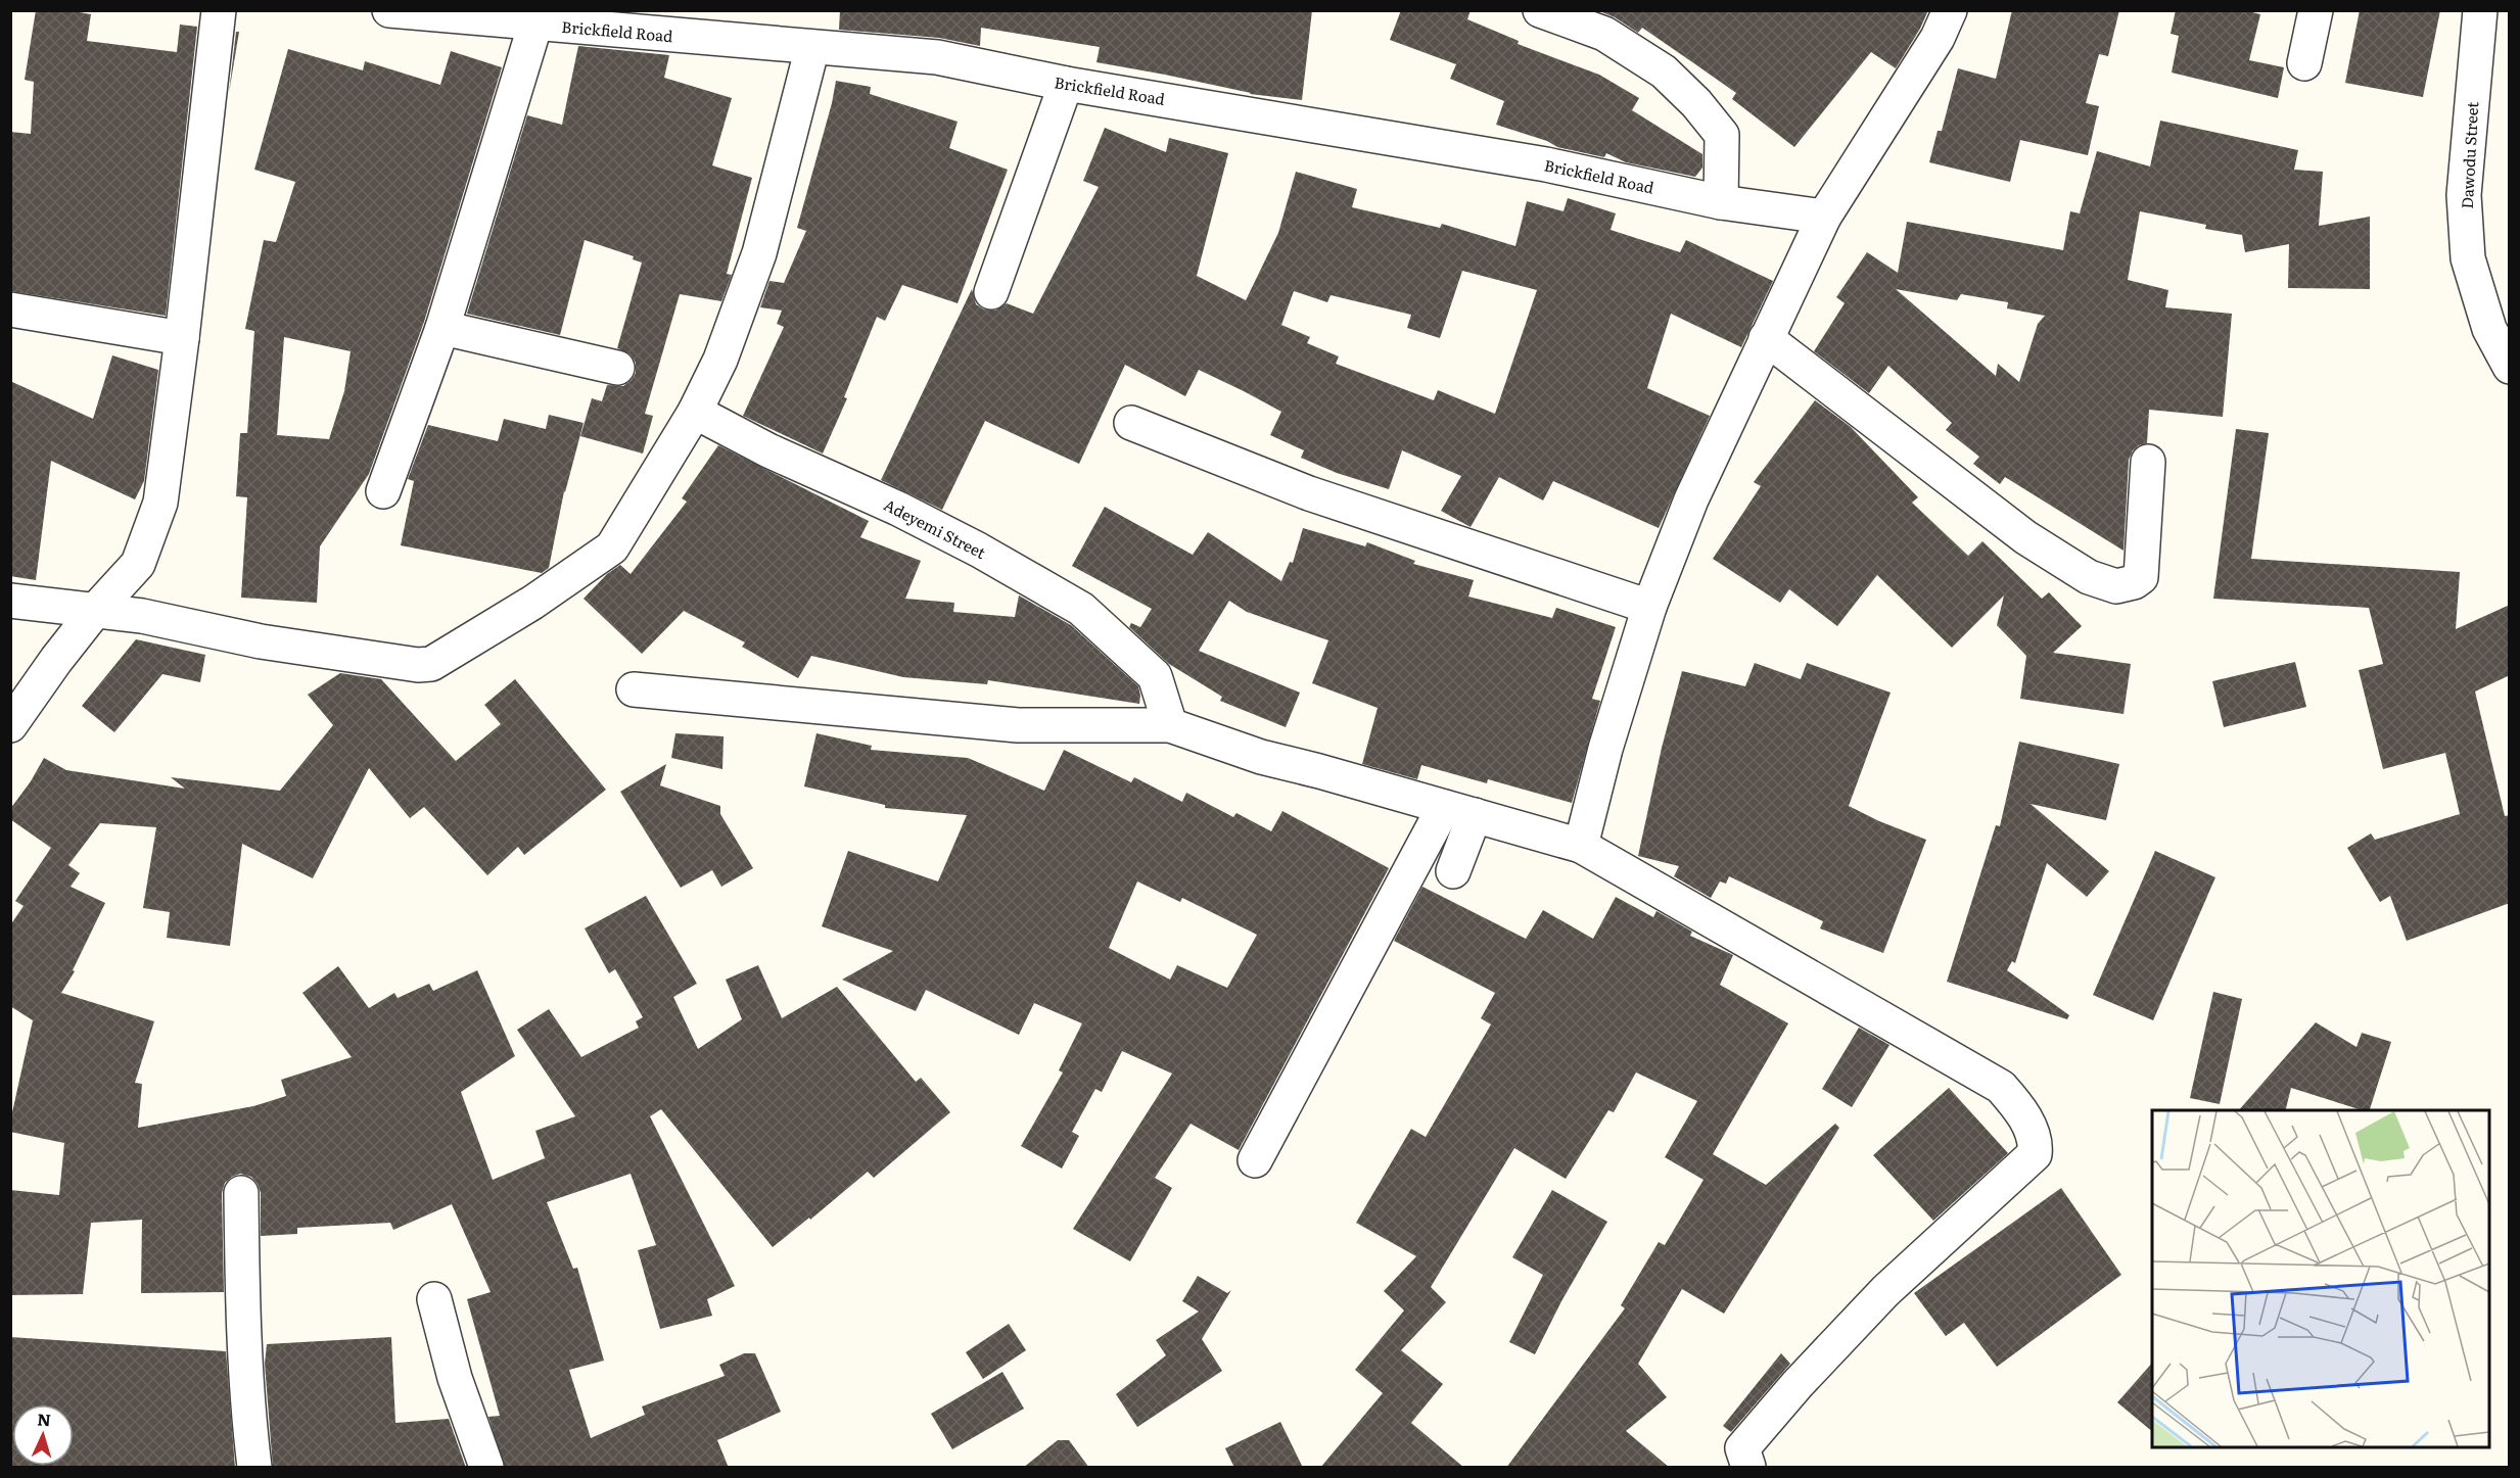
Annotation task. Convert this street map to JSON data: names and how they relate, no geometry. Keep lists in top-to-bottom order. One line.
{"streets":{"street":["Brickfield Road","Dawodu Street","Adeyemi Street"]},"north":"top"}
